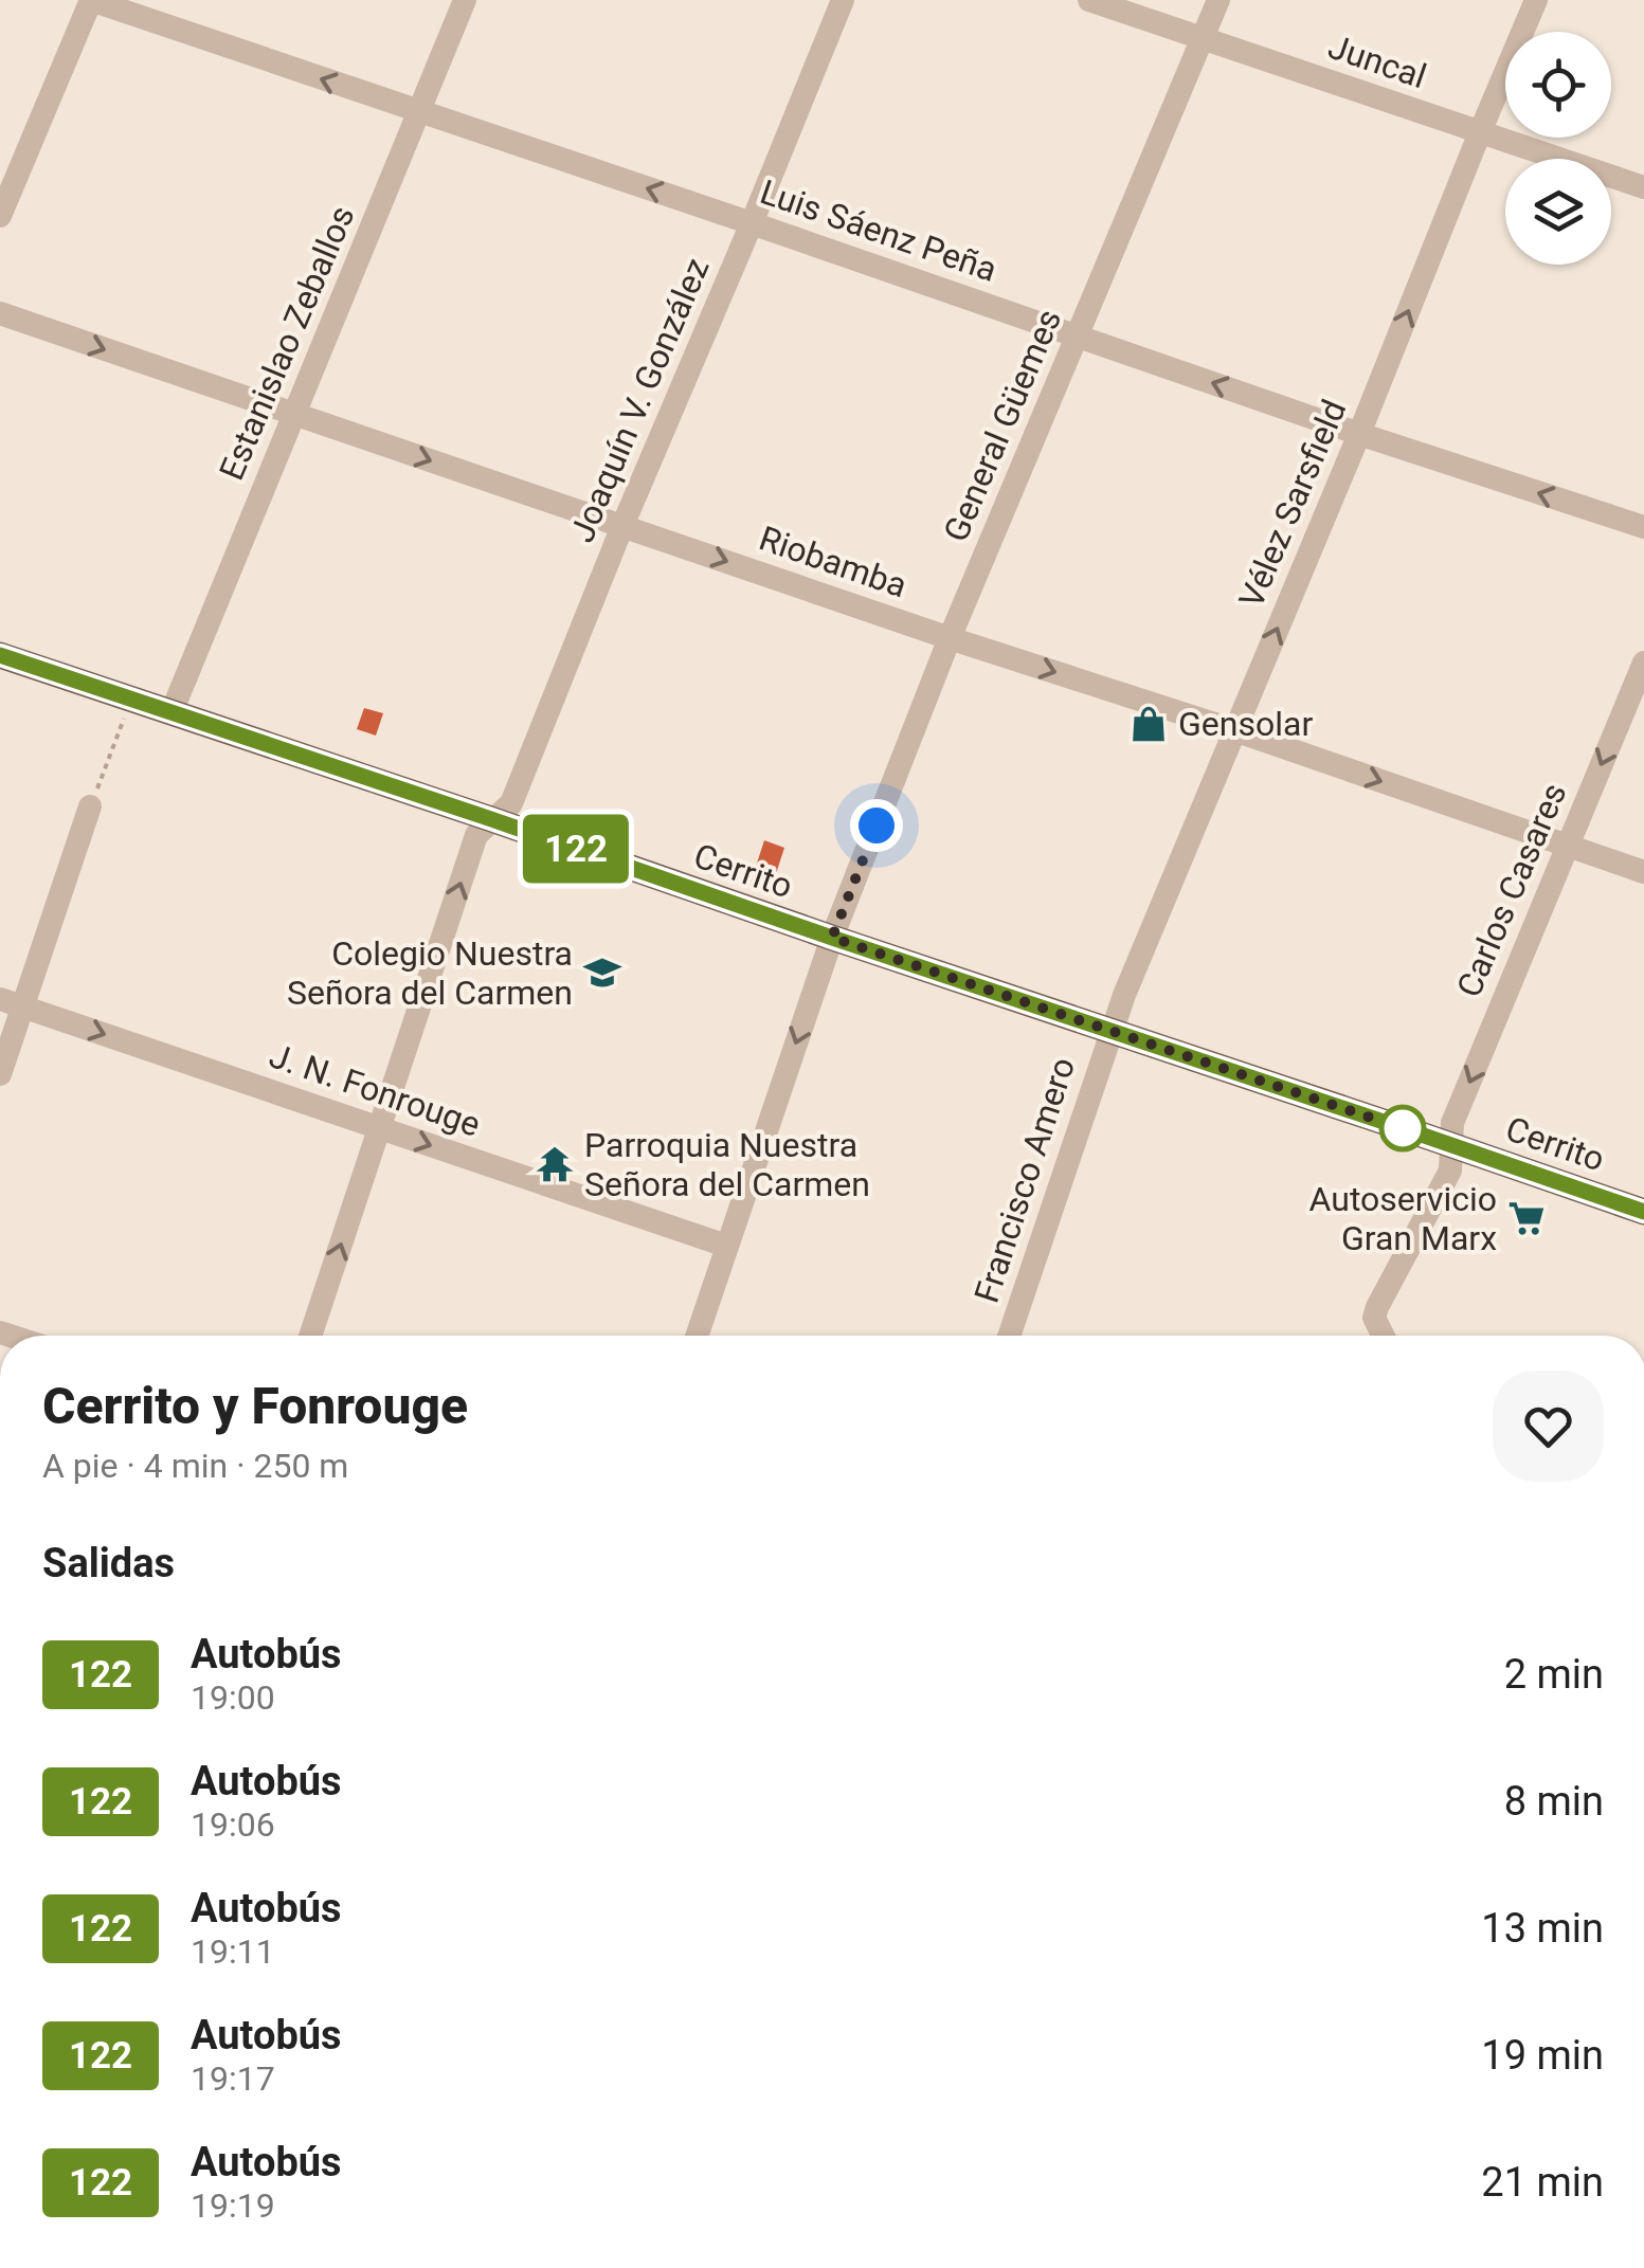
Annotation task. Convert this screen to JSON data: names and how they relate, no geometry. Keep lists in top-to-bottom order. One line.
{"streets":{"main road":["Cerrito"],"street":["Juncal","Luis Sáenz Peña","Estanislao Zeballos","Joaquín V. González","General Güemes","Vélez Sarsfield","Riobamba","Carlos Casares","J. N. Fonrouge","Francisco Amero"]},"crossings":[["Juncal","General Güemes"],["Juncal","Vélez Sarsfield"],["Luis Sáenz Peña","Estanislao Zeballos"],["Luis Sáenz Peña","Joaquín V. González"],["Luis Sáenz Peña","General Güemes"],["Luis Sáenz Peña","Vélez Sarsfield"],["Estanislao Zeballos","Riobamba"],["Estanislao Zeballos","Cerrito"],["Joaquín V. González","Riobamba"],["Joaquín V. González","Cerrito"],["Joaquín V. González","J. N. Fonrouge"],["General Güemes","Riobamba"],["General Güemes","Cerrito"],["General Güemes","J. N. Fonrouge"],["Vélez Sarsfield","Riobamba"],["Vélez Sarsfield","Cerrito"],["Vélez Sarsfield","Francisco Amero"],["Riobamba","Carlos Casares"],["Cerrito","Carlos Casares"],["Cerrito","Francisco Amero"]],"one_way":["Luis Sáenz Peña","Joaquín V. González","Vélez Sarsfield","Riobamba","Carlos Casares","J. N. Fonrouge"],"places":{"shop":["Gensolar"],"school or university":["Colegio Nuestra Señora del Carmen"],"temple":["Parroquia Nuestra Señora del Carmen"],"supermarket":["Autoservicio Gran Marx"]},"lines":["bus line 122"],"page":{"on_map":"122","heading":[["Cerrito y Fonrouge","A pie · 4 min · 250 m"],"Salidas"],"list":[{"mark":"122","name":"Autobús","note":"19:00","value":"2 min"},{"mark":"122","name":"Autobús","note":"19:06","value":"8 min"},{"mark":"122","name":"Autobús","note":"19:11","value":"13 min"},{"mark":"122","name":"Autobús","note":"19:17","value":"19 min"},{"mark":"122","name":"Autobús","note":"19:19","value":"21 min"}]}}
